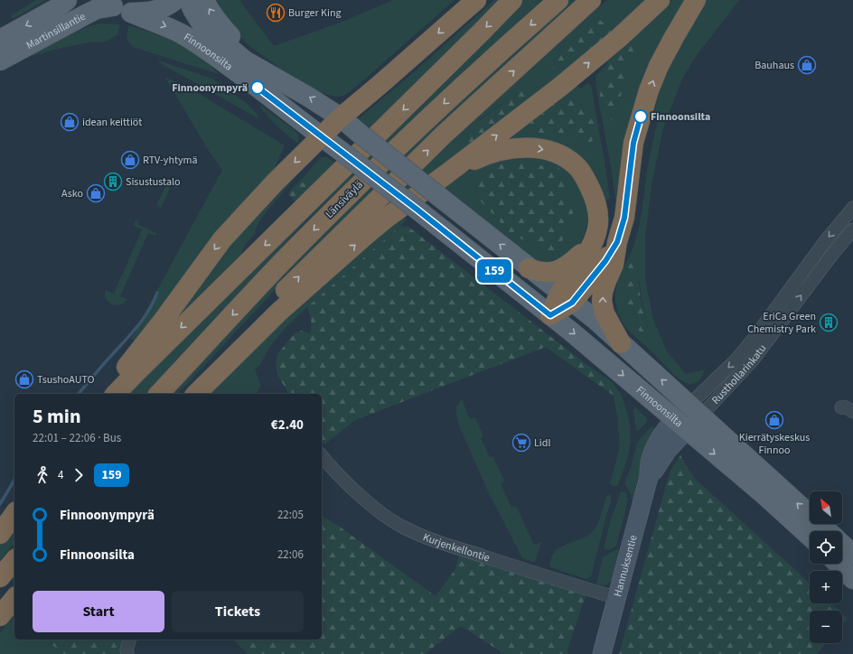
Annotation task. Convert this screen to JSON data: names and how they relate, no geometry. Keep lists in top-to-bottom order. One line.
{"streets":{"highway":["Länsiväylä"],"main road":["Martinsillantie","Finnoonsilta"],"street":["Rusthollarinkatu","Kurjenkellontie","Hannuksentie"]},"crossings":[["Martinsillantie","Finnoonsilta"],["Finnoonsilta","Rusthollarinkatu"],["Finnoonsilta","Hannuksentie"],["Rusthollarinkatu","Hannuksentie"],["Kurjenkellontie","Hannuksentie"]],"places":{"restaurant":["Burger King"],"shop":["Bauhaus","idean keittiöt","RTV-yhtymä","Asko","TsushoAUTO","Kierrätyskeskus Finnoo"],"other":["Finnoonympyrä","Finnoonsilta"],"building":["Sisustustalo","EriCa Green Chemistry Park"],"supermarket":["Lidl"]},"lines":["bus line 159"],"north":"top left","page":{"on_map":"159","heading":["5 min","22:01 – 22:06 · Bus","€2.40"],"legs":["4","159"],"map_buttons":["+","−"],"list":[{"name":"Finnoonympyrä","value":"22:05"},{"name":"Finnoonsilta","value":"22:06"}],"buttons":["Start","Tickets"]}}
